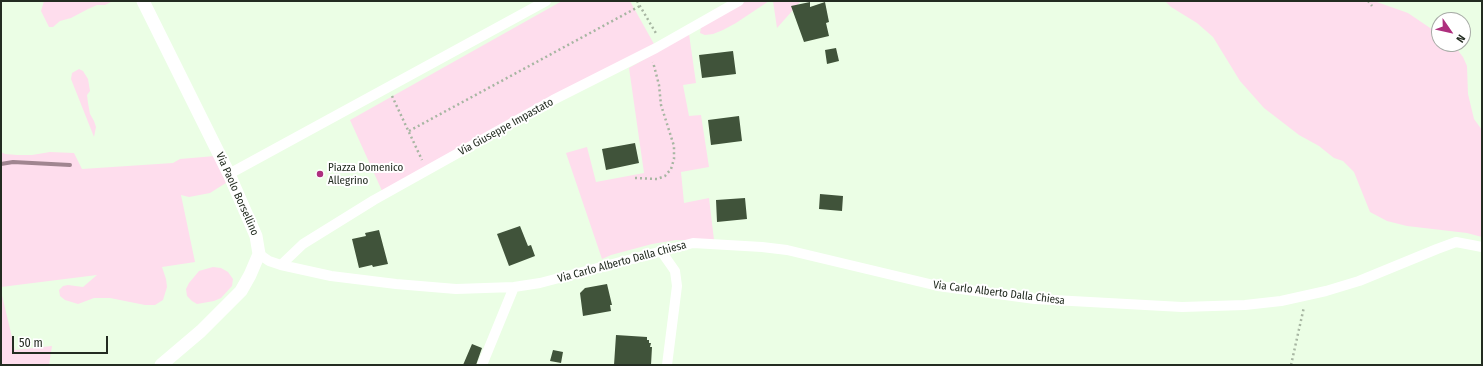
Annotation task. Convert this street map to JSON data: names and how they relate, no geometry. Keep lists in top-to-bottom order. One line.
{"streets":{"street":["Via Giuseppe Impastato","Via Paolo Borsellino","Via Carlo Alberto Dalla Chiesa"]},"crossings":[["Via Giuseppe Impastato","Via Carlo Alberto Dalla Chiesa"],["Via Paolo Borsellino","Via Carlo Alberto Dalla Chiesa"]],"places":["Piazza Domenico Allegrino"],"scale_bar":"50 m","north":"bottom right"}
